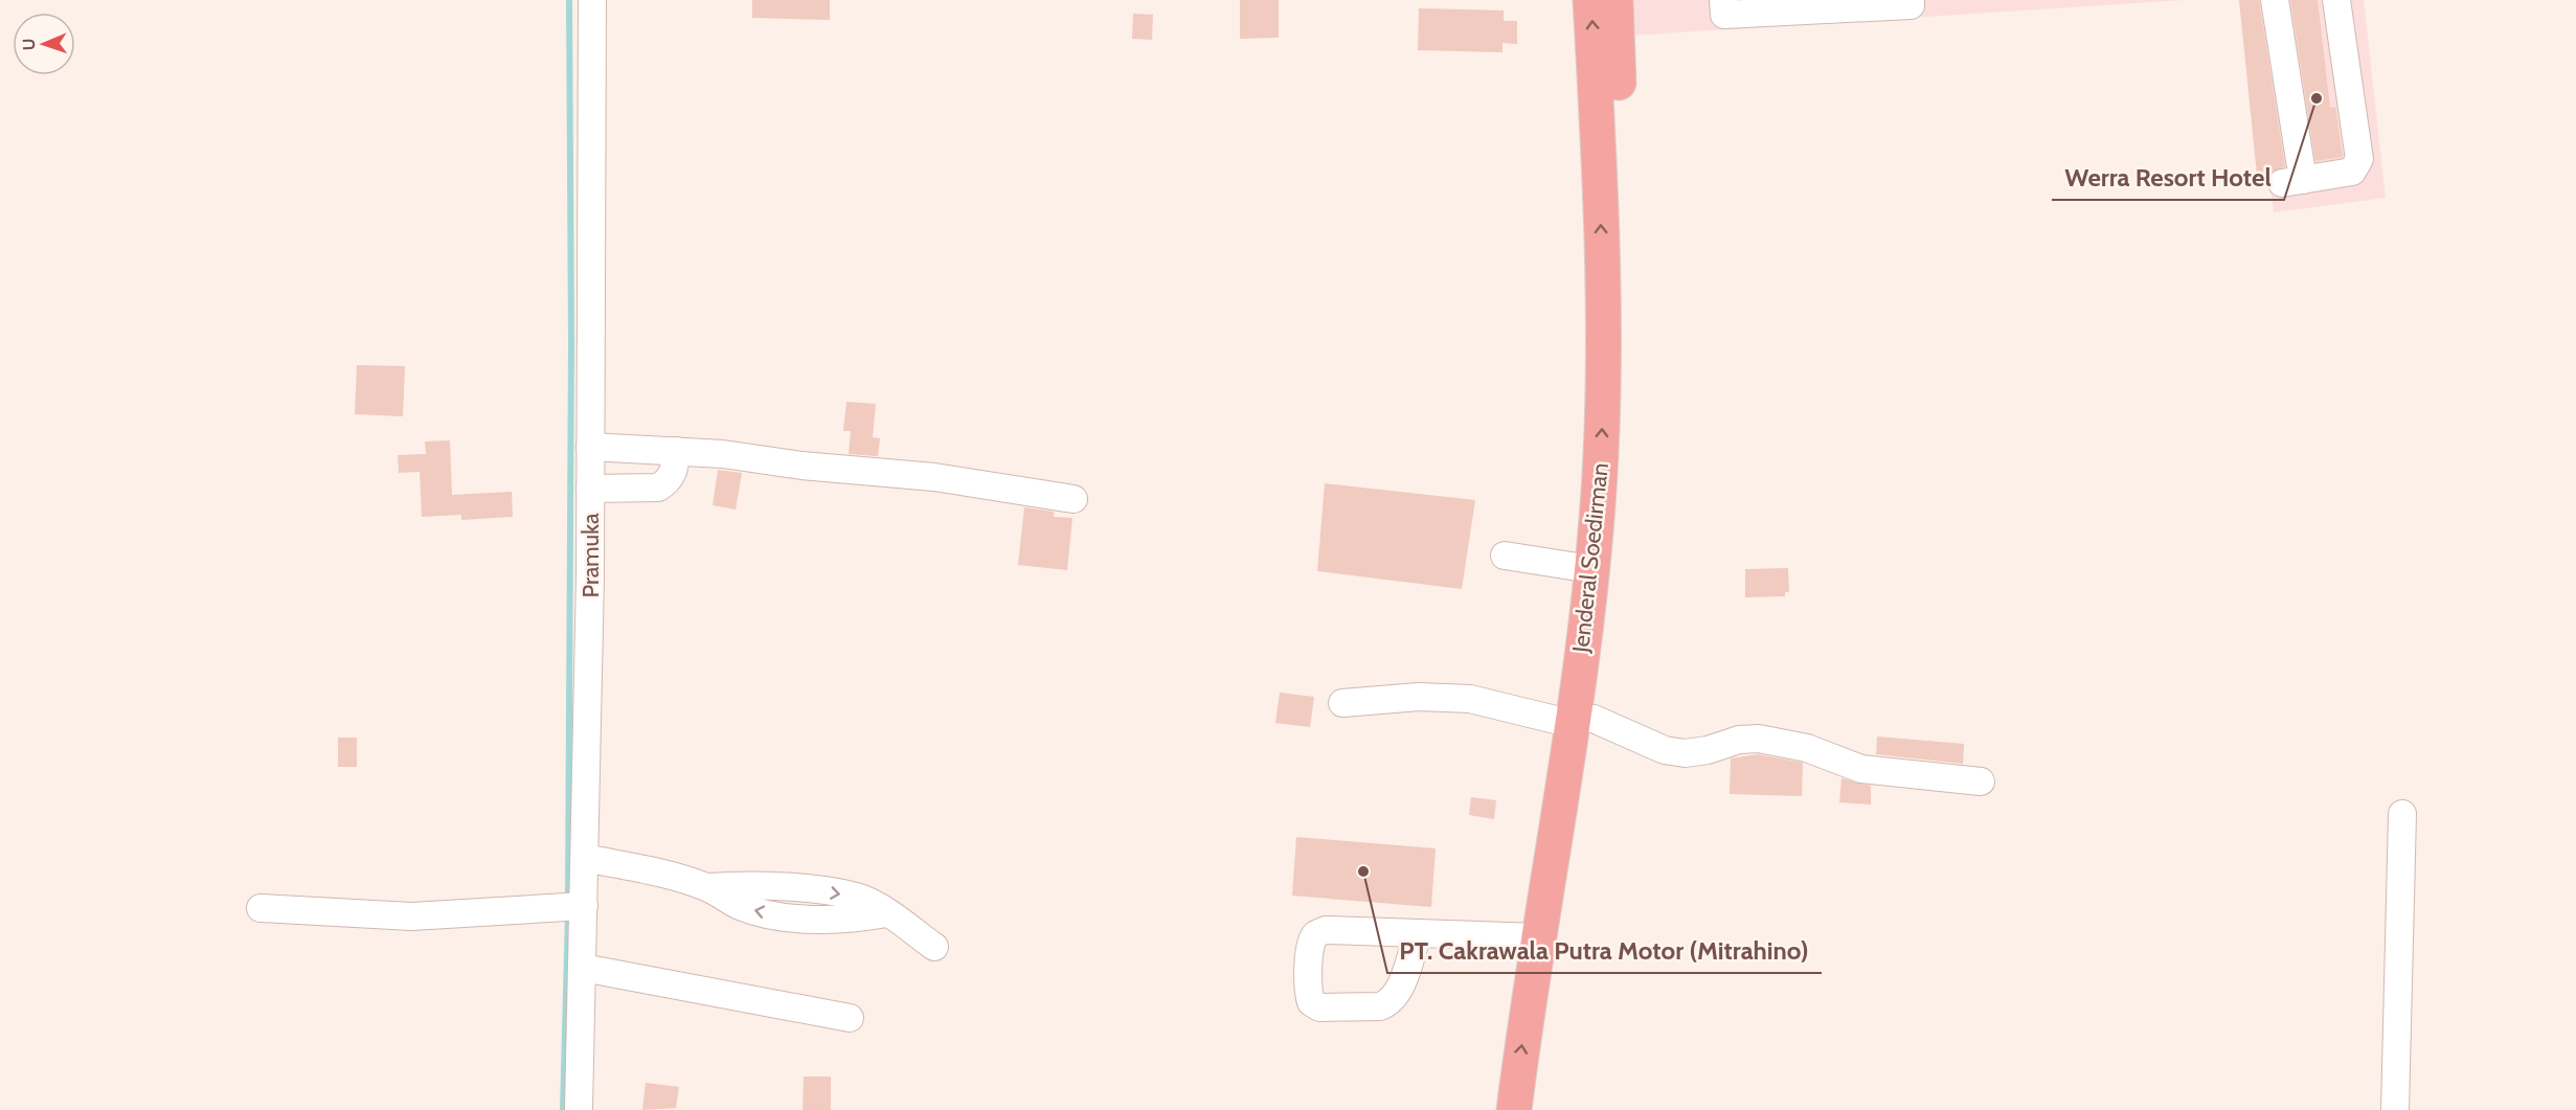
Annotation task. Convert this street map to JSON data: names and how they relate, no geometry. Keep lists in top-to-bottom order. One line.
{"streets":{"highway":["Jenderal Soedirman"],"street":["Pramuka"]},"places":["Werra Resort Hotel","PT. Cakrawala Putra Motor (Mitrahino)"],"north":"left"}
